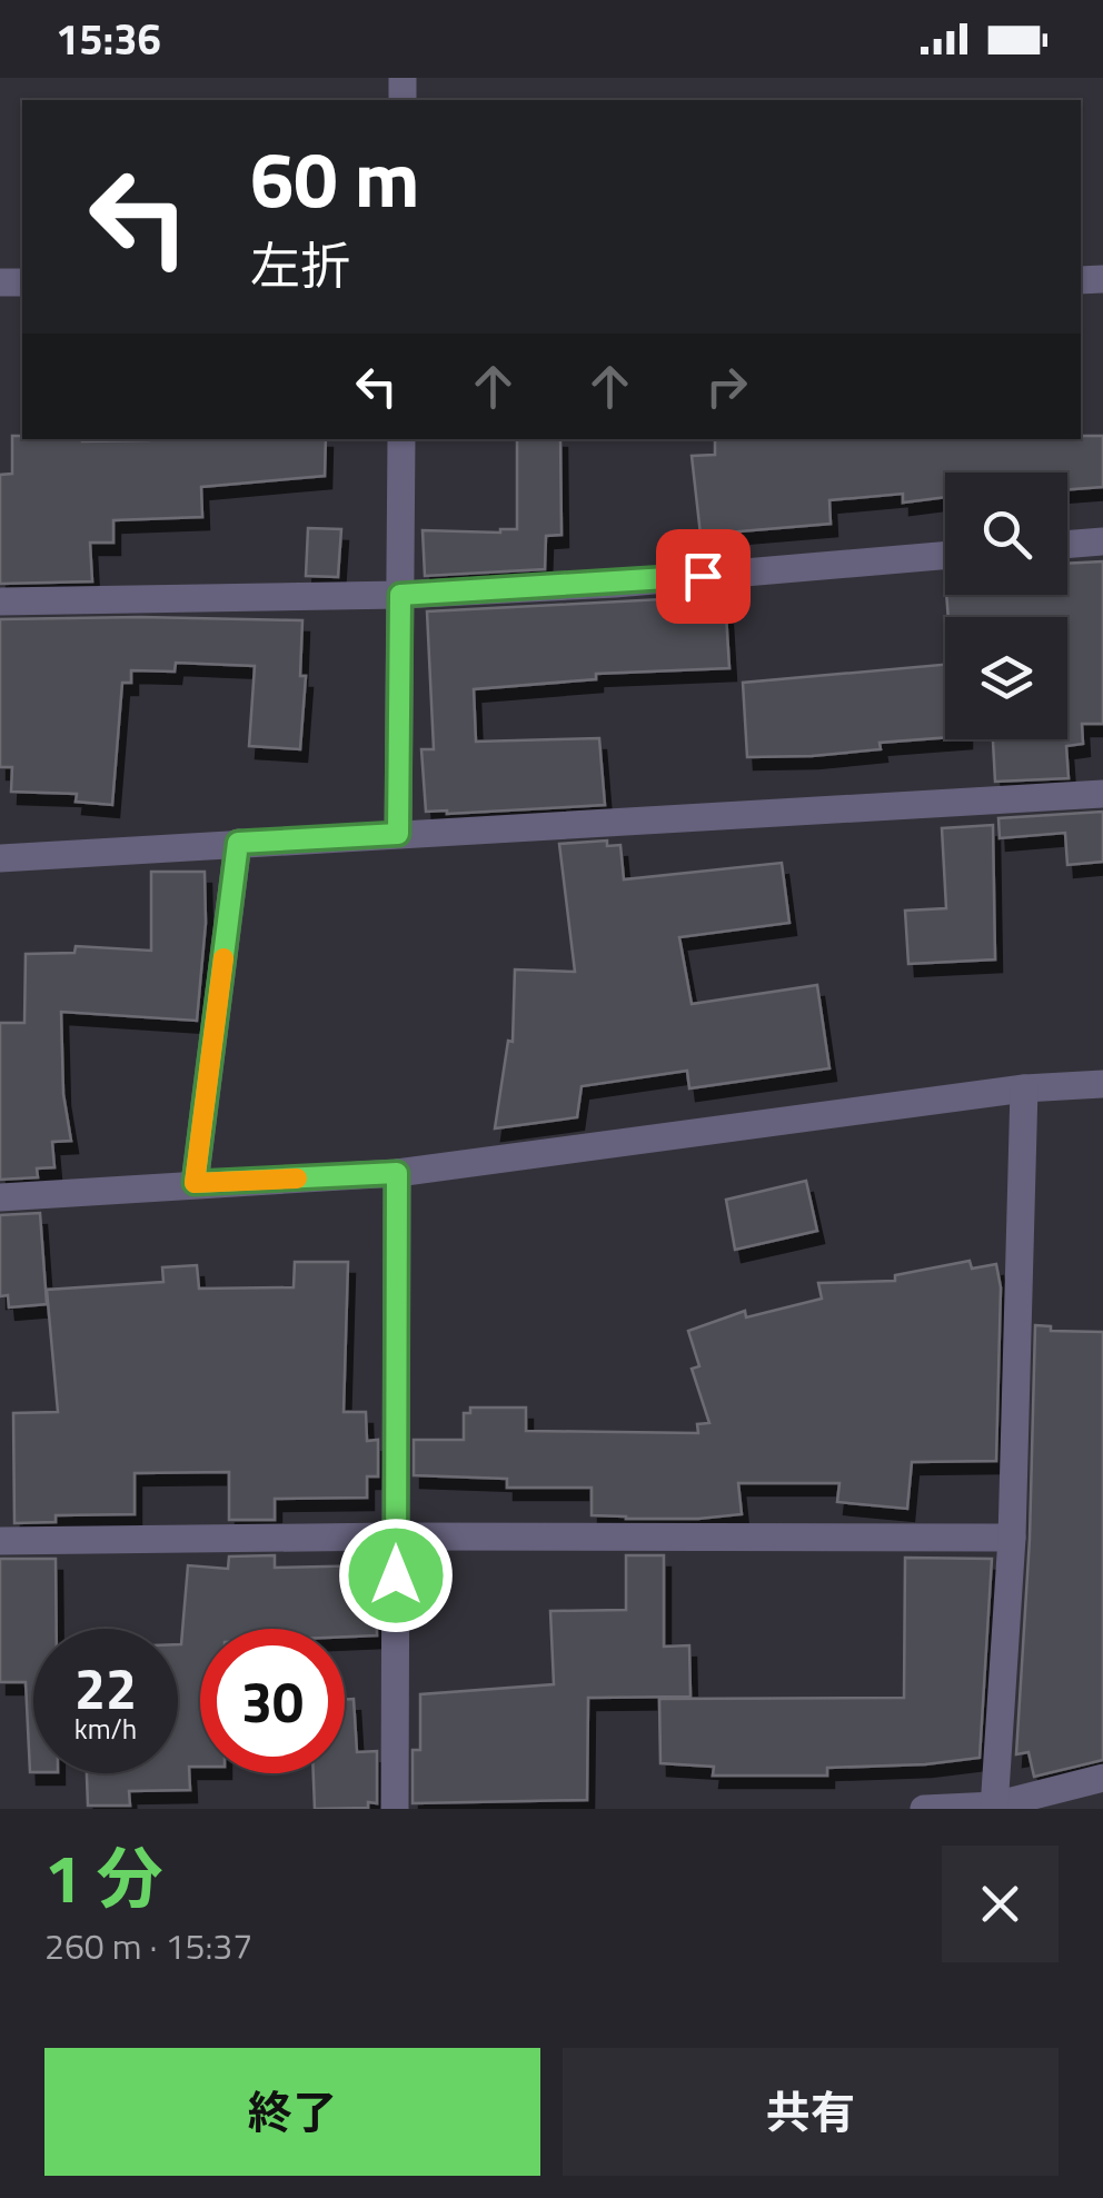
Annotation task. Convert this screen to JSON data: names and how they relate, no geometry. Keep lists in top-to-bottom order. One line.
{"page":{"status":"15:36","turn":["60 m","左折"],"speed":"22 km/h","limit":"30","heading":["1 分","260 m · 15:37"],"buttons":["終了","共有"]}}
